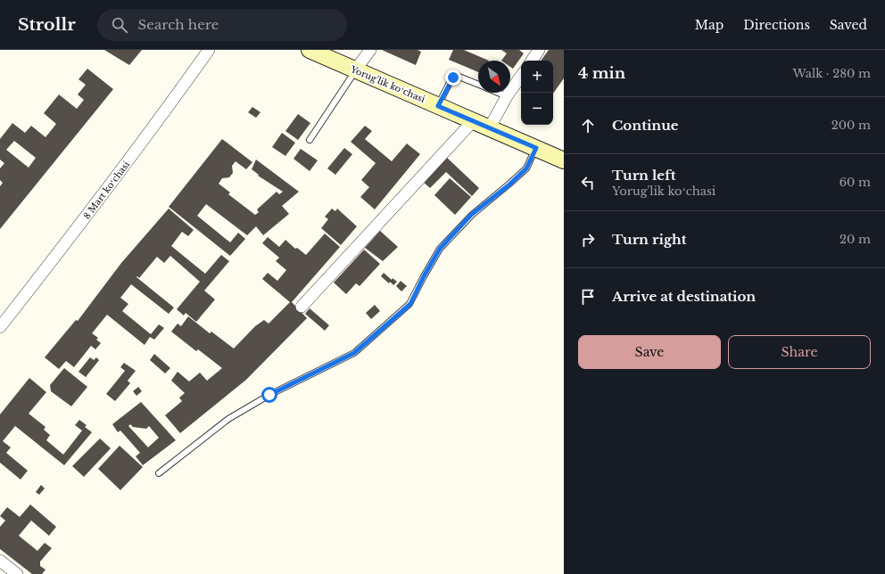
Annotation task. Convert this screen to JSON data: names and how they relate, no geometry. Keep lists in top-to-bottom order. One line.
{"streets":{"main road":["Yorug'lik koʻchasi"],"street":["8 Mart koʻchasi"]},"north":"bottom right","page":{"header":"Strollr","search":"Search here","nav":["Map","Directions","Saved"],"heading":["4 min","Walk · 280 m"],"map_buttons":["+","−"],"list":[["Continue","200 m"],["Turn left","Yorug'lik koʻchasi","60 m"],["Turn right","20 m"],"Arrive at destination"],"buttons":["Save","Share"]}}
